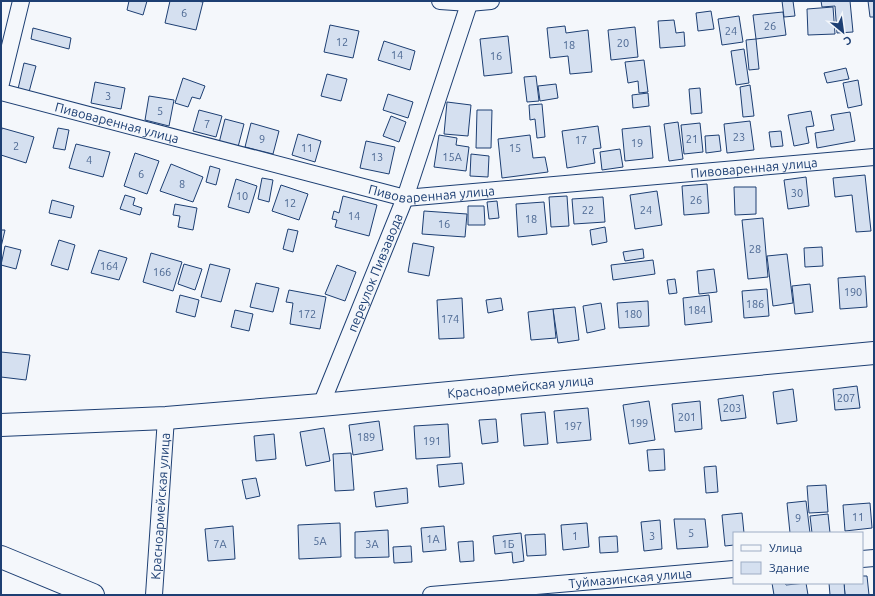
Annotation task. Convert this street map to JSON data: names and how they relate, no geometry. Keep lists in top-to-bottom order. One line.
{"streets":{"main road":["Красноармейская улица"],"street":["Пивоваренная улица","переулок Пивзавода","Туймазинская улица"]},"crossings":[["Пивоваренная улица","переулок Пивзавода"],["переулок Пивзавода","Красноармейская улица"]],"house_numbers":["6","26","24","12","20","18","14","16","3","5","7","23","9","21","17","19","2","11","15","13","15А","4","6","8","30","10","26","12","22","24","14","18","16","28","164","166","190","186","184","172","180","174","207","203","201","199","197","189","191","11","9","5","1","3","1А","5А","7А","3А","1Б"],"legend":["Улица","Здание"],"north":"bottom right"}
